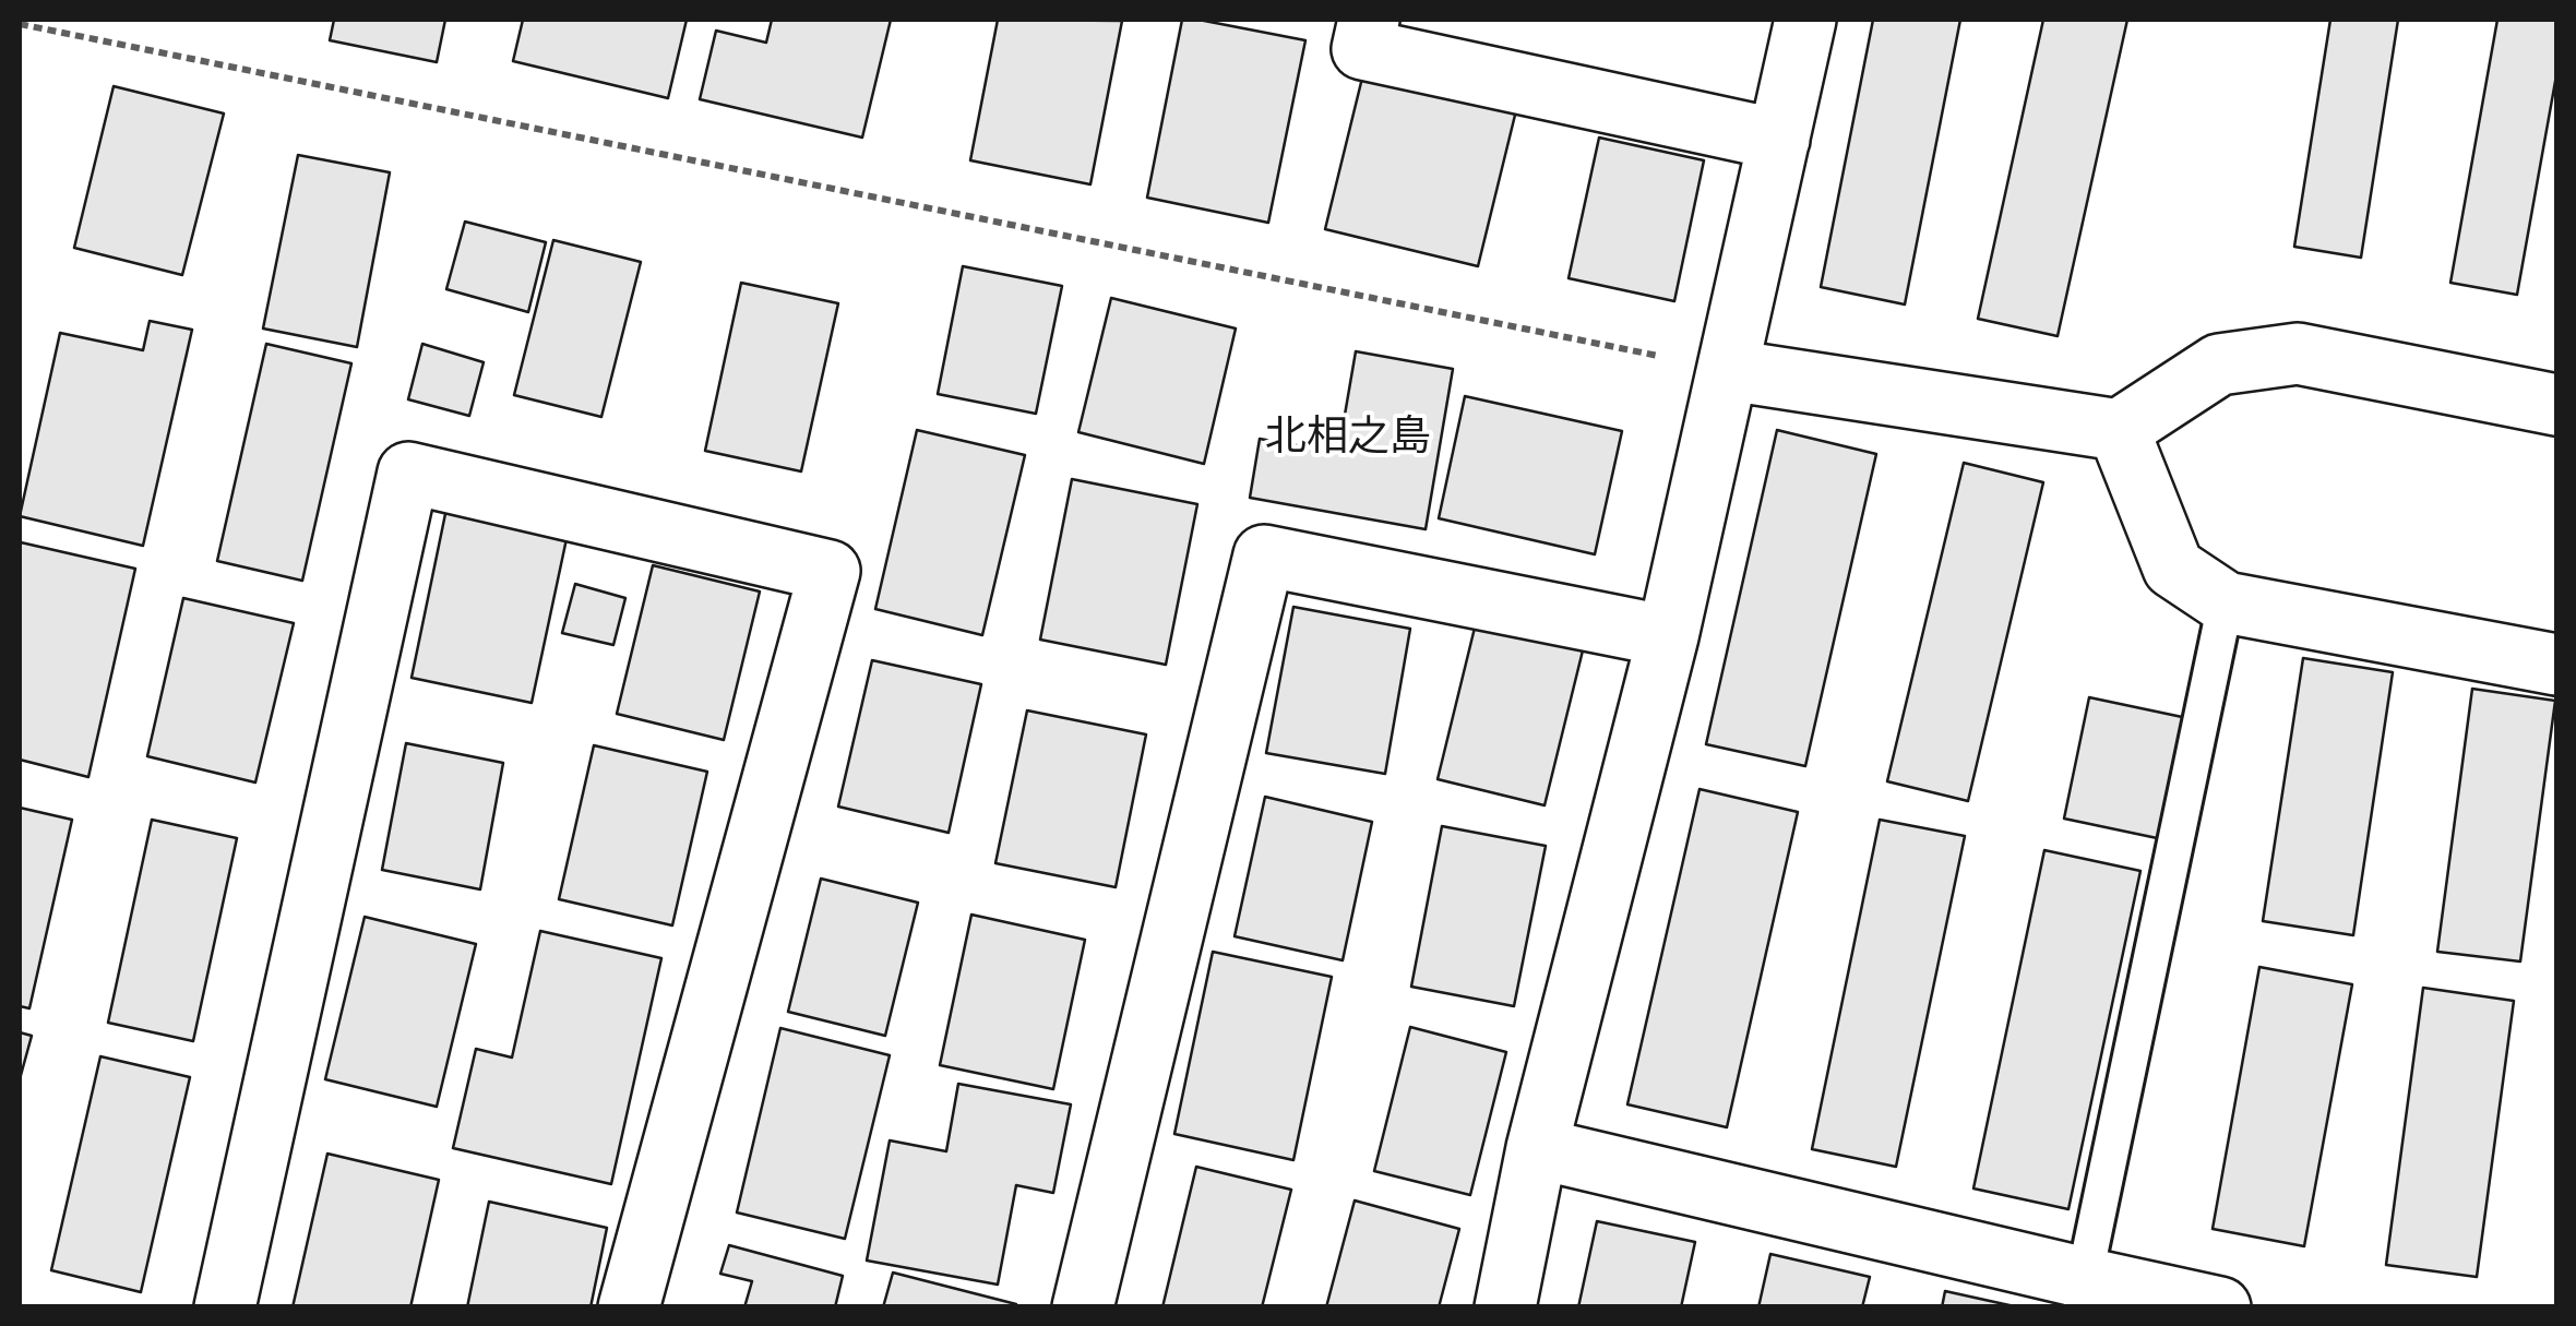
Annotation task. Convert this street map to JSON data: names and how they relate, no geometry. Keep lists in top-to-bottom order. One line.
{"districts":["北相之島"]}
